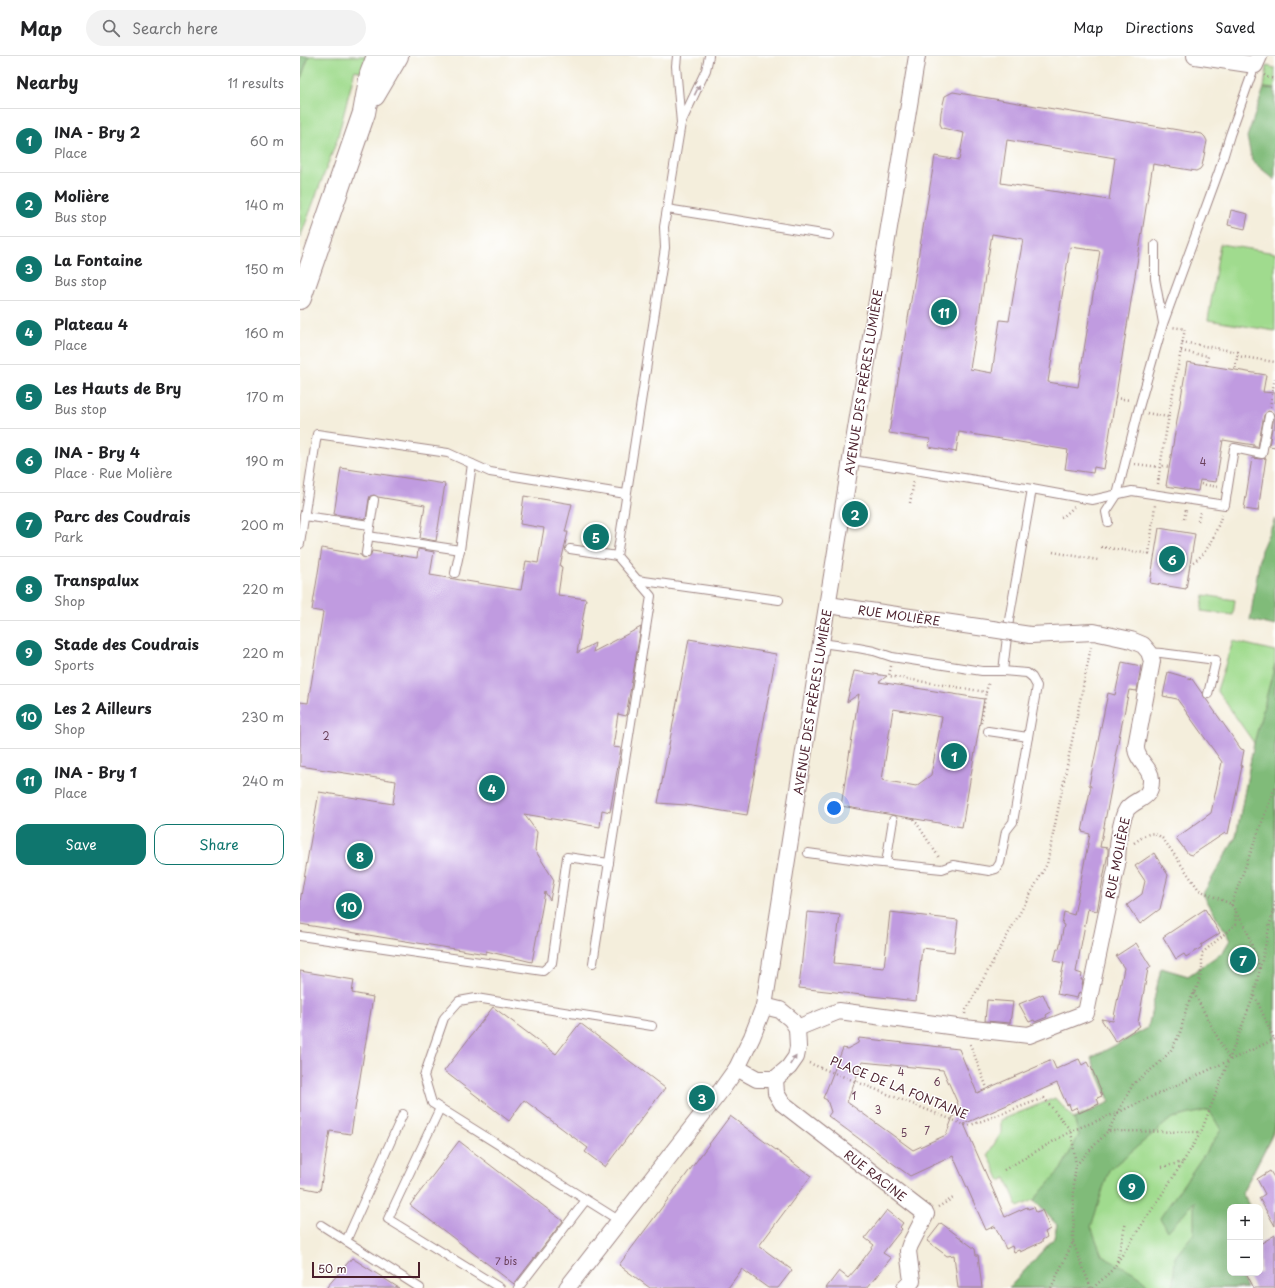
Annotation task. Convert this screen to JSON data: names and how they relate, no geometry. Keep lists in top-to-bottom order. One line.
{"streets":{"street":["AVENUE DES FRÈRES LUMIÈRE","RUE MOLIÈRE","RUE RACINE"],"path":["PLACE DE LA FONTAINE"]},"crossings":[["AVENUE DES FRÈRES LUMIÈRE","RUE MOLIÈRE"]],"house_numbers":["4","2","4","6","1","3","7","5","7 bis"],"scale_bar":"50 m","page":{"header":"Map","search":"Search here","nav":["Map","Directions","Saved"],"heading":["Nearby","11 results"],"list":[{"mark":"1","name":"INA - Bry 2","note":"Place","value":"60 m"},{"mark":"2","name":"Molière","note":"Bus stop","value":"140 m"},{"mark":"3","name":"La Fontaine","note":"Bus stop","value":"150 m"},{"mark":"4","name":"Plateau 4","note":"Place","value":"160 m"},{"mark":"5","name":"Les Hauts de Bry","note":"Bus stop","value":"170 m"},{"mark":"6","name":"INA - Bry 4","note":"Place · Rue Molière","value":"190 m"},{"mark":"7","name":"Parc des Coudrais","note":"Park","value":"200 m"},{"mark":"8","name":"Transpalux","note":"Shop","value":"220 m"},{"mark":"9","name":"Stade des Coudrais","note":"Sports","value":"220 m"},{"mark":"10","name":"Les 2 Ailleurs","note":"Shop","value":"230 m"},{"mark":"11","name":"INA - Bry 1","note":"Place","value":"240 m"}],"pins":["11","2","5","6","1","4","8","10","7","3","9"],"buttons":["Save","Share"],"map_buttons":["+","−"],"scale":"50 m"}}
